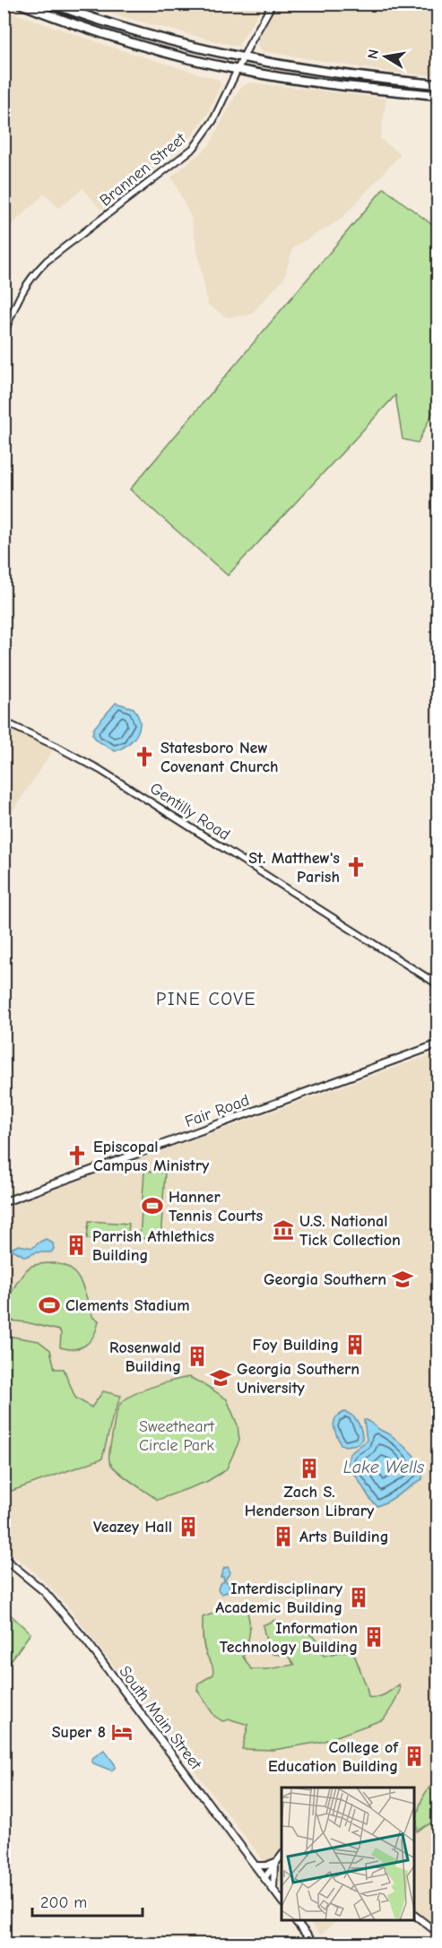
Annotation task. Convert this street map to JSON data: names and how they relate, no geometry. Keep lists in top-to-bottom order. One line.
{"streets":{"main road":["Fair Road","South Main Street"],"street":["Brannen Street","Gentilly Road"]},"districts":["PINE COVE"],"water":["Lake Wells"],"parks":["Sweetheart Circle Park"],"places":{"church":["Statesboro New Covenant Church","St. Matthew's Parish","Episcopal Campus Ministry"],"sports":["Hanner Tennis Courts","Clements Stadium"],"museum":["U.S. National Tick Collection"],"building":["Parrish Athlethics Building","Foy Building","Rosenwald Building","Zach S. Henderson Library","Veazey Hall","Arts Building","Interdisciplinary Academic Building","Information Technology Building","College of Education Building"],"school or university":["Georgia Southern","Georgia Southern University"],"hotel":["Super 8"]},"scale_bar":"200 m","north":"left"}
